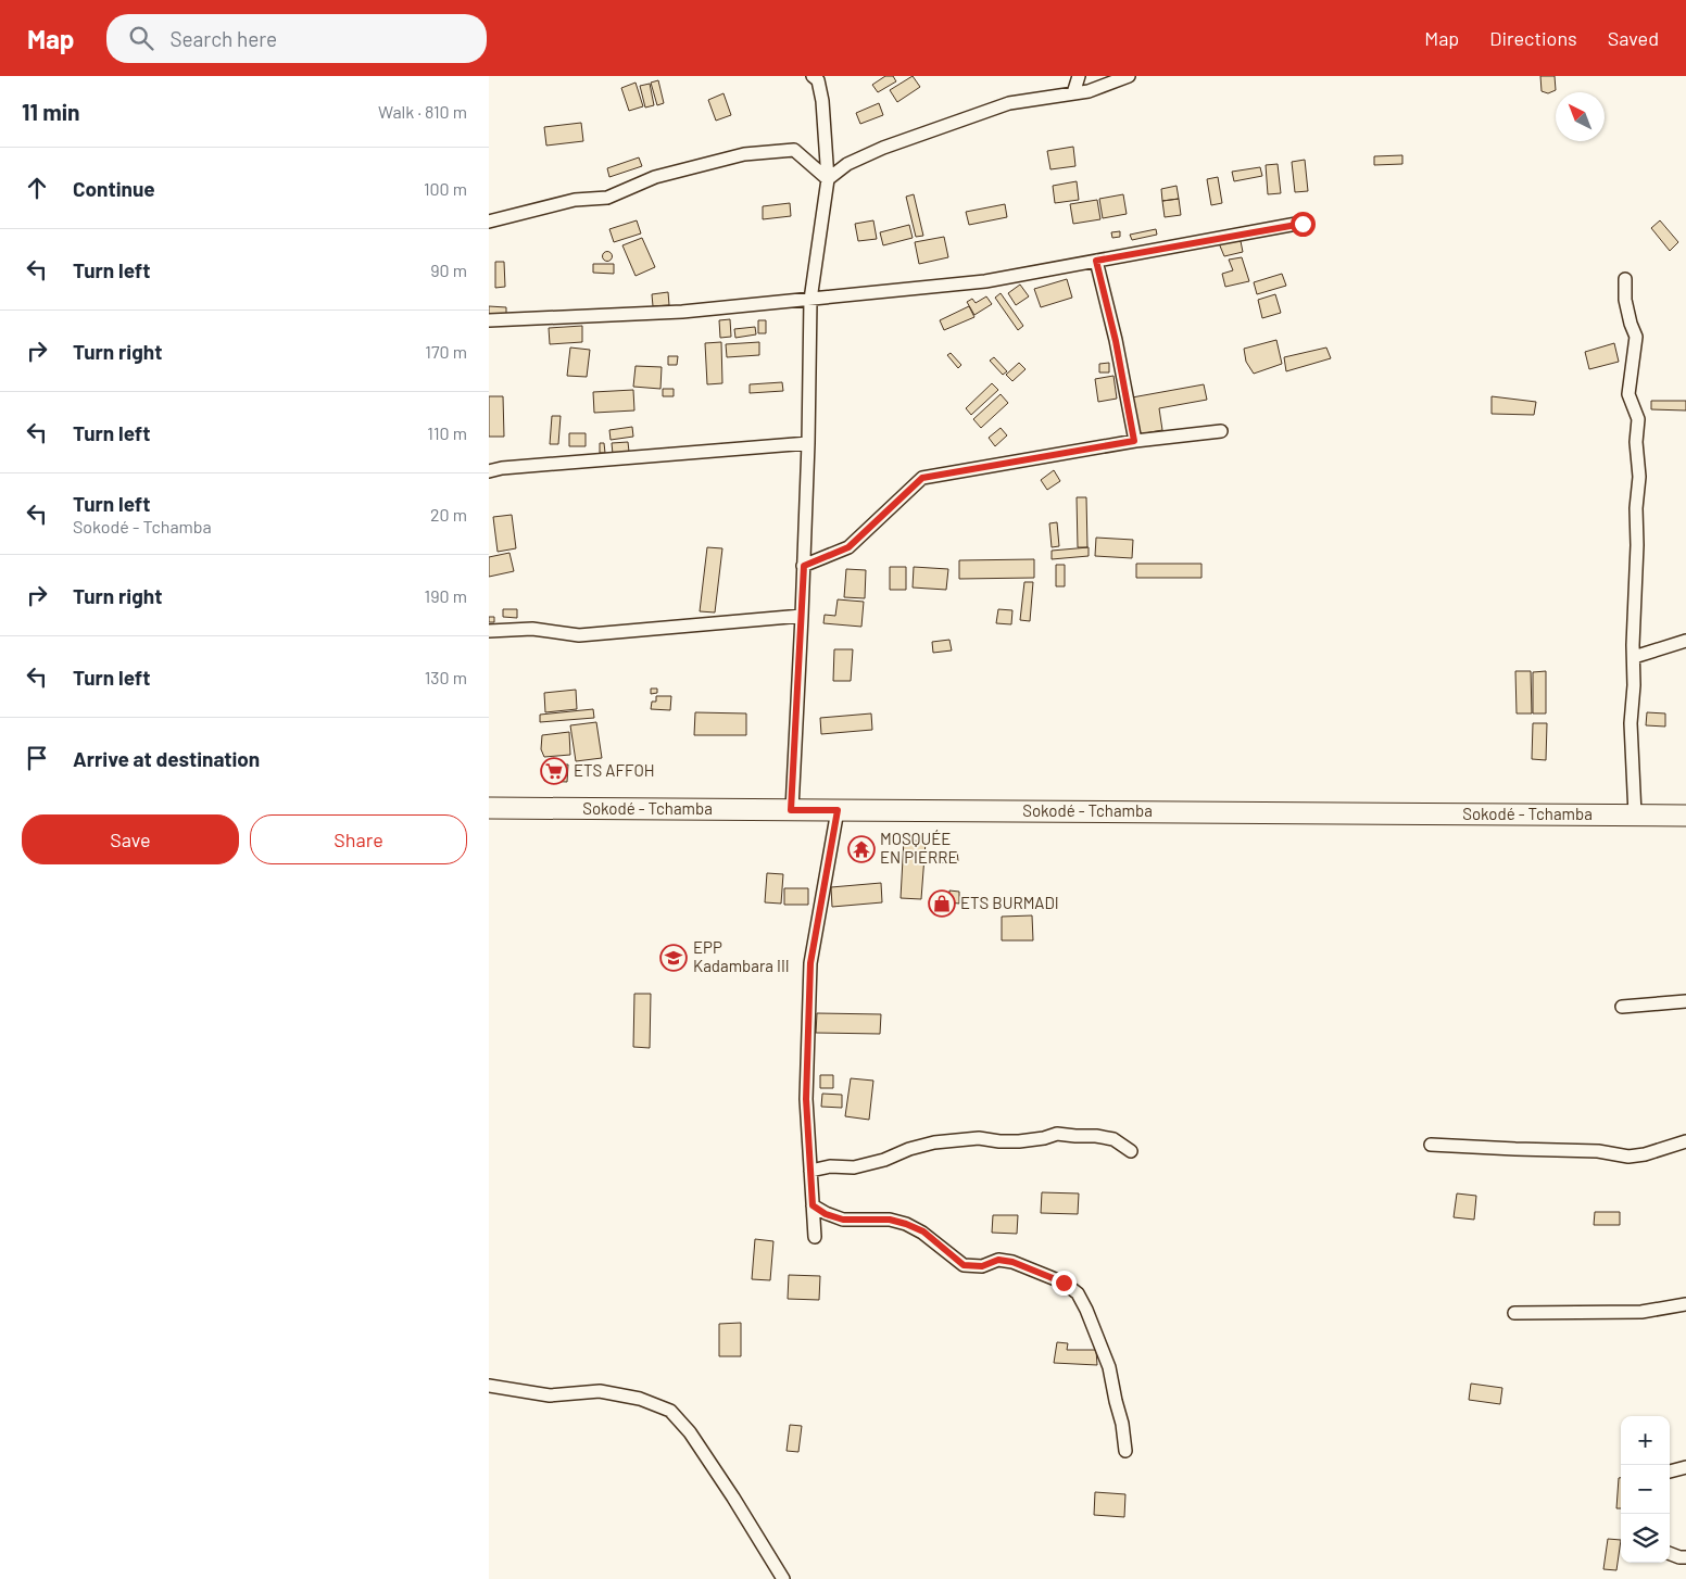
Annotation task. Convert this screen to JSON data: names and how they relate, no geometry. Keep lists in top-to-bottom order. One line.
{"streets":{"main road":["Sokodé - Tchamba"]},"places":{"supermarket":["ETS AFFOH"],"temple":["MOSQUÉE EN PIERRE"],"shop":["ETS BURMADI"],"school or university":["EPP Kadambara III"]},"north":"top left","page":{"header":"Map","search":"Search here","nav":["Map","Directions","Saved"],"heading":["11 min","Walk · 810 m"],"list":[["Continue","100 m"],["Turn left","90 m"],["Turn right","170 m"],["Turn left","110 m"],["Turn left","Sokodé - Tchamba","20 m"],["Turn right","190 m"],["Turn left","130 m"],"Arrive at destination"],"buttons":["Save","Share"],"map_buttons":["+","−"]}}
